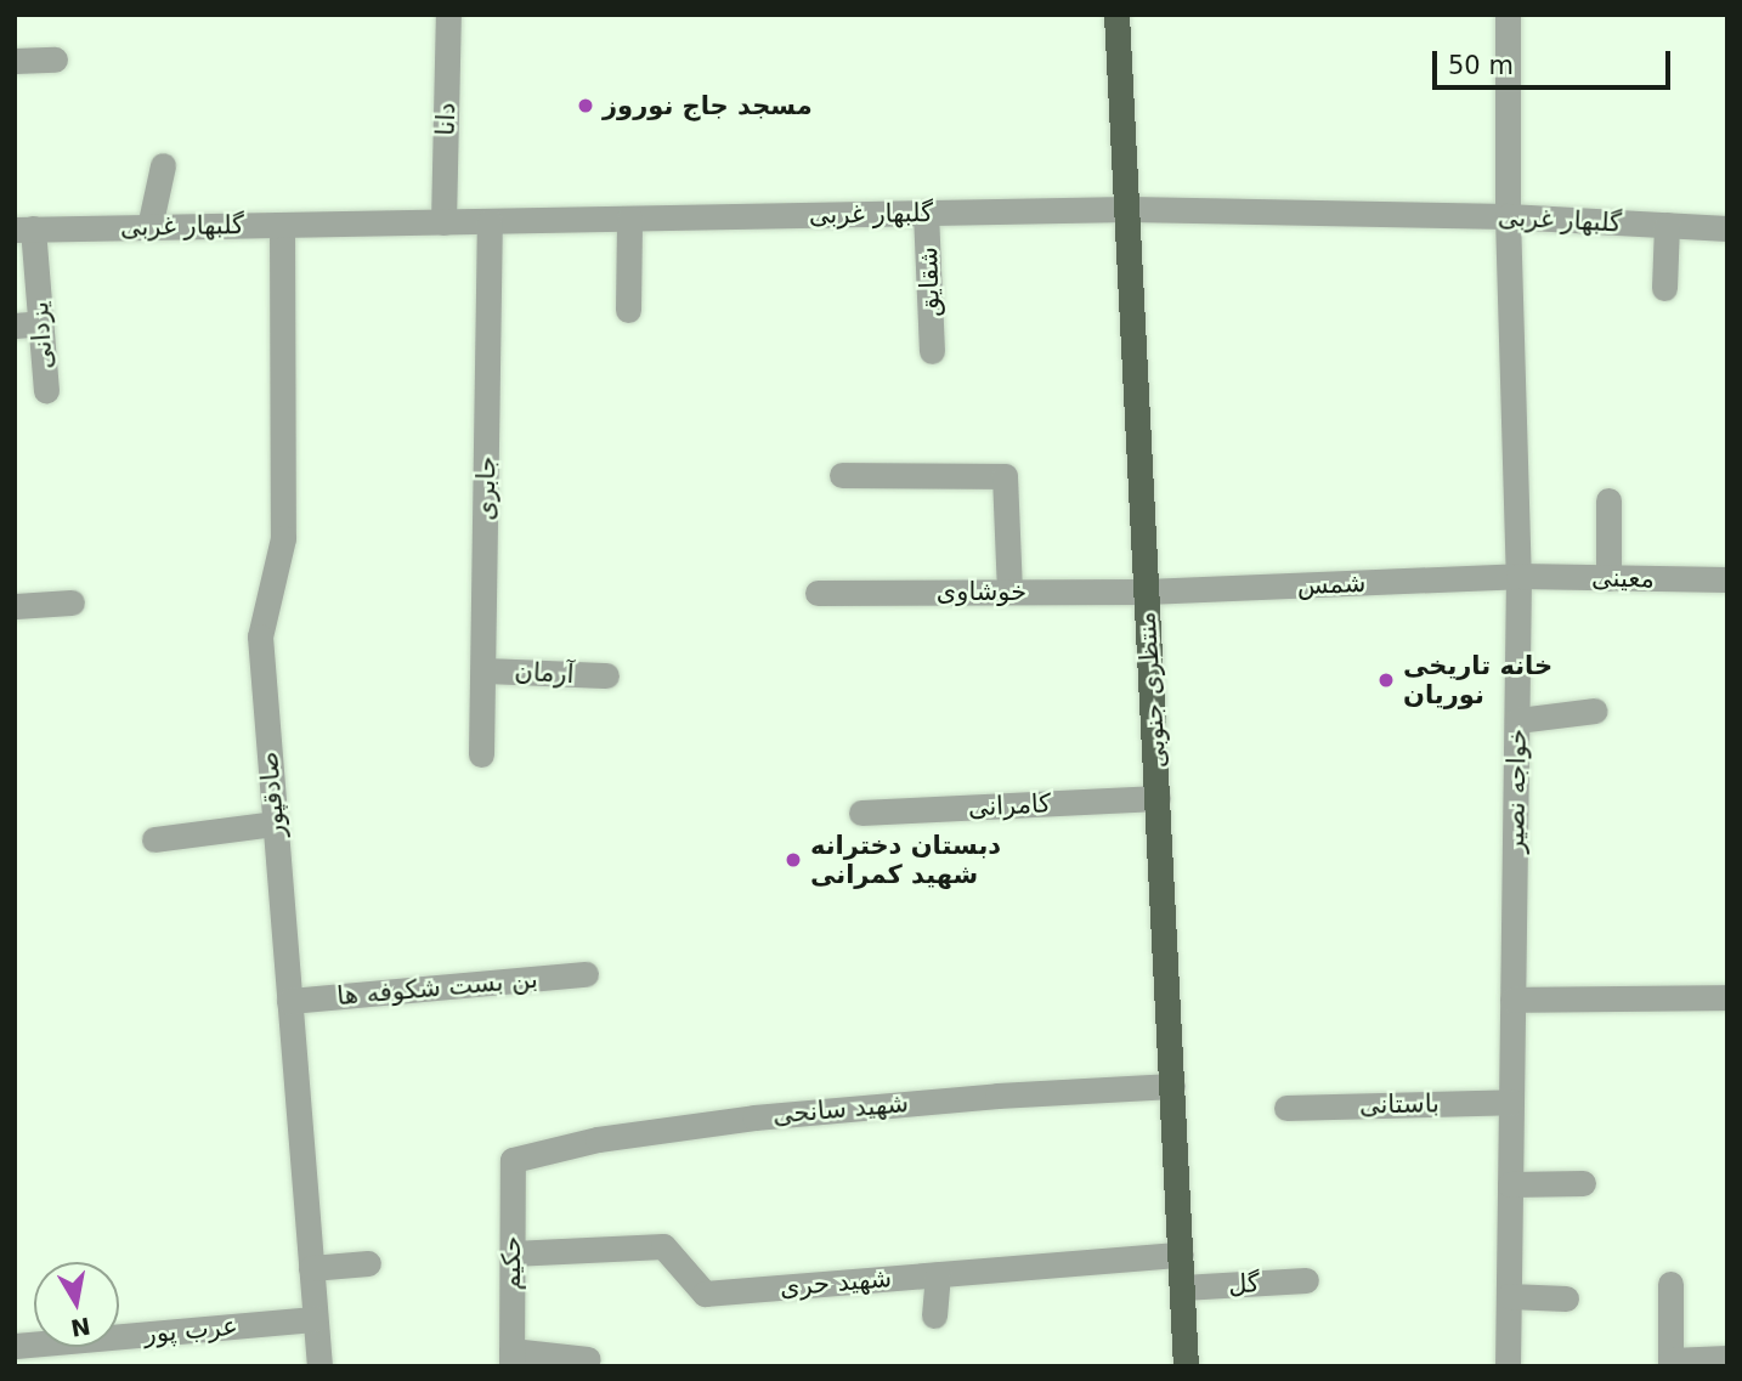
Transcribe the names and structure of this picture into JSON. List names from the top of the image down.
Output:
{
  "streets": {
    "main road": ["منتظری جنوبی"],
    "street": [
      "دانا",
      "گلبهار غربی",
      "شقایق",
      "یزدانی",
      "جابری",
      "معینی",
      "شمس",
      "خوشاوی",
      "آرمان",
      "خواجه نصیر",
      "صادقپور",
      "کامرانی",
      "بن بست شکوفه ها",
      "باستانی",
      "شهید سانحی",
      "حکیم",
      "شهید حری",
      "گل",
      "عرب پور"
    ]
  },
  "crossings": [
    ["دانا", "گلبهار غربی"],
    ["گلبهار غربی", "شقایق"],
    ["گلبهار غربی", "یزدانی"],
    ["گلبهار غربی", "جابری"],
    ["گلبهار غربی", "منتظری جنوبی"],
    ["گلبهار غربی", "خواجه نصیر"],
    ["گلبهار غربی", "صادقپور"],
    ["جابری", "آرمان"],
    ["معینی", "شمس"],
    ["معینی", "خواجه نصیر"],
    ["شمس", "خوشاوی"],
    ["شمس", "منتظری جنوبی"],
    ["شمس", "خواجه نصیر"],
    ["خوشاوی", "منتظری جنوبی"],
    ["منتظری جنوبی", "کامرانی"],
    ["منتظری جنوبی", "شهید سانحی"],
    ["منتظری جنوبی", "شهید حری"],
    ["منتظری جنوبی", "گل"],
    ["خواجه نصیر", "باستانی"],
    ["صادقپور", "بن بست شکوفه ها"],
    ["صادقپور", "عرب پور"],
    ["شهید سانحی", "حکیم"],
    ["حکیم", "شهید حری"]
  ],
  "places": ["مسجد جاج نوروز", "خانه تاریخی نوریان", "دبستان دخترانه شهید کمرانی"],
  "scale_bar": "50 m",
  "north": "bottom"
}
